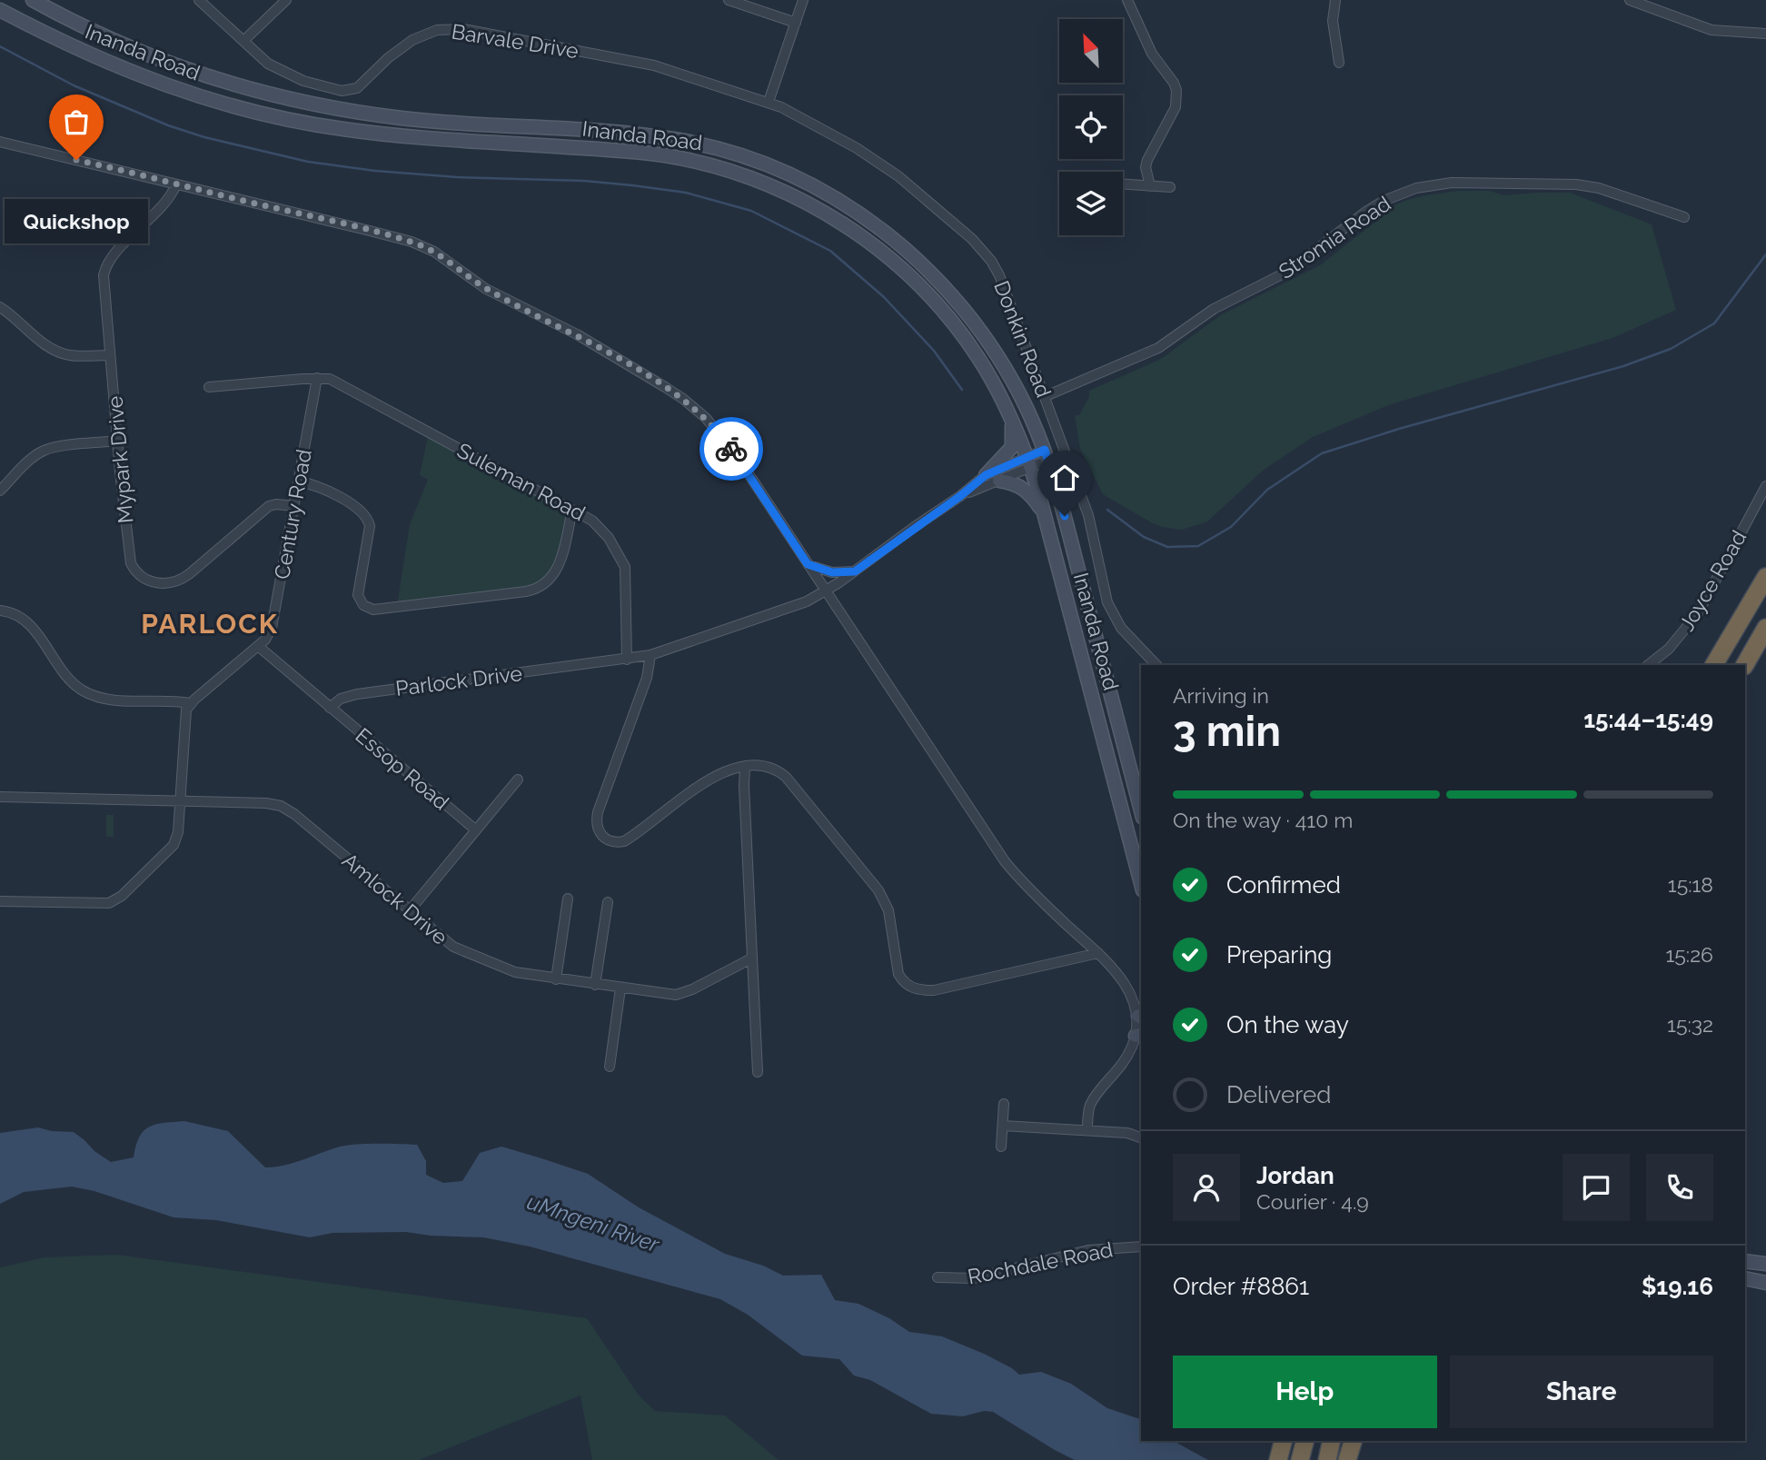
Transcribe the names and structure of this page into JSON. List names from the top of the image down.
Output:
{
  "streets": {
    "main road": ["Inanda Road"],
    "street": [
      "Barvale Drive",
      "Stromia Road",
      "Donkin Road",
      "Mypark Drive",
      "Suleman Road",
      "Century Road",
      "Joyce Road",
      "Parlock Drive",
      "Essop Road",
      "Amlock Drive",
      "Rochdale Road"
    ]
  },
  "crossings": [
    ["Barvale Drive", "Donkin Road"],
    ["Inanda Road", "Parlock Drive"],
    ["Stromia Road", "Donkin Road"],
    ["Mypark Drive", "Century Road"],
    ["Suleman Road", "Century Road"],
    ["Suleman Road", "Parlock Drive"],
    ["Parlock Drive", "Essop Road"]
  ],
  "districts": ["PARLOCK"],
  "water": ["uMngeni River"],
  "places": ["Quickshop"],
  "north": "top left",
  "page": {
    "bubble": "Quickshop",
    "heading": ["3 min", "Arriving in", "15:44–15:49"],
    "panel": [
      "Jordan",
      "Courier · 4.9",
      "Order #8861",
      "$19.16"
    ],
    "bar": "On the way · 410 m",
    "list": [
      ["Confirmed", "15:18"],
      ["Preparing", "15:26"],
      ["On the way", "15:32"],
      "Delivered"
    ],
    "buttons": ["Help", "Share"]
  }
}
